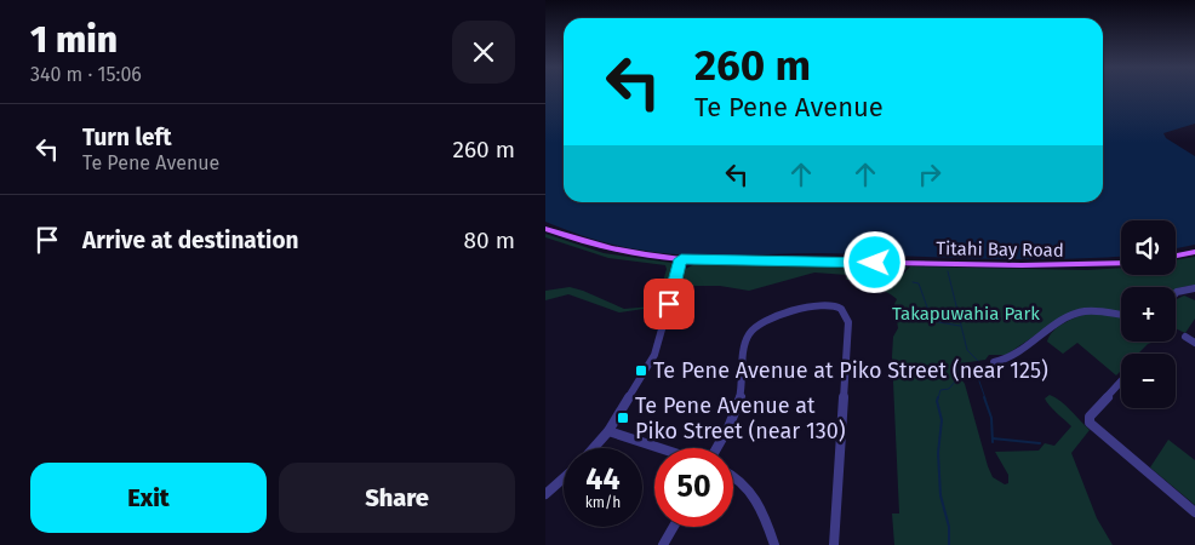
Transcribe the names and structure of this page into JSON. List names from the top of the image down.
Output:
{
  "streets": {
    "main road": ["Titahi Bay Road"]
  },
  "parks": ["Takapuwahia Park"],
  "places": {
    "transit": ["Te Pene Avenue at Piko Street (near 125)", "Te Pene Avenue at Piko Street (near 130)"]
  },
  "page": {
    "heading": ["1 min", "340 m · 15:06"],
    "turn": ["260 m", "Te Pene Avenue"],
    "list": [
      {
        "name": "Turn left",
        "note": "Te Pene Avenue",
        "value": "260 m"
      },
      {
        "name": "Arrive at destination",
        "value": "80 m"
      }
    ],
    "map_buttons": ["+", "−"],
    "speed": "44 km/h",
    "limit": "50",
    "buttons": ["Exit", "Share"]
  }
}
